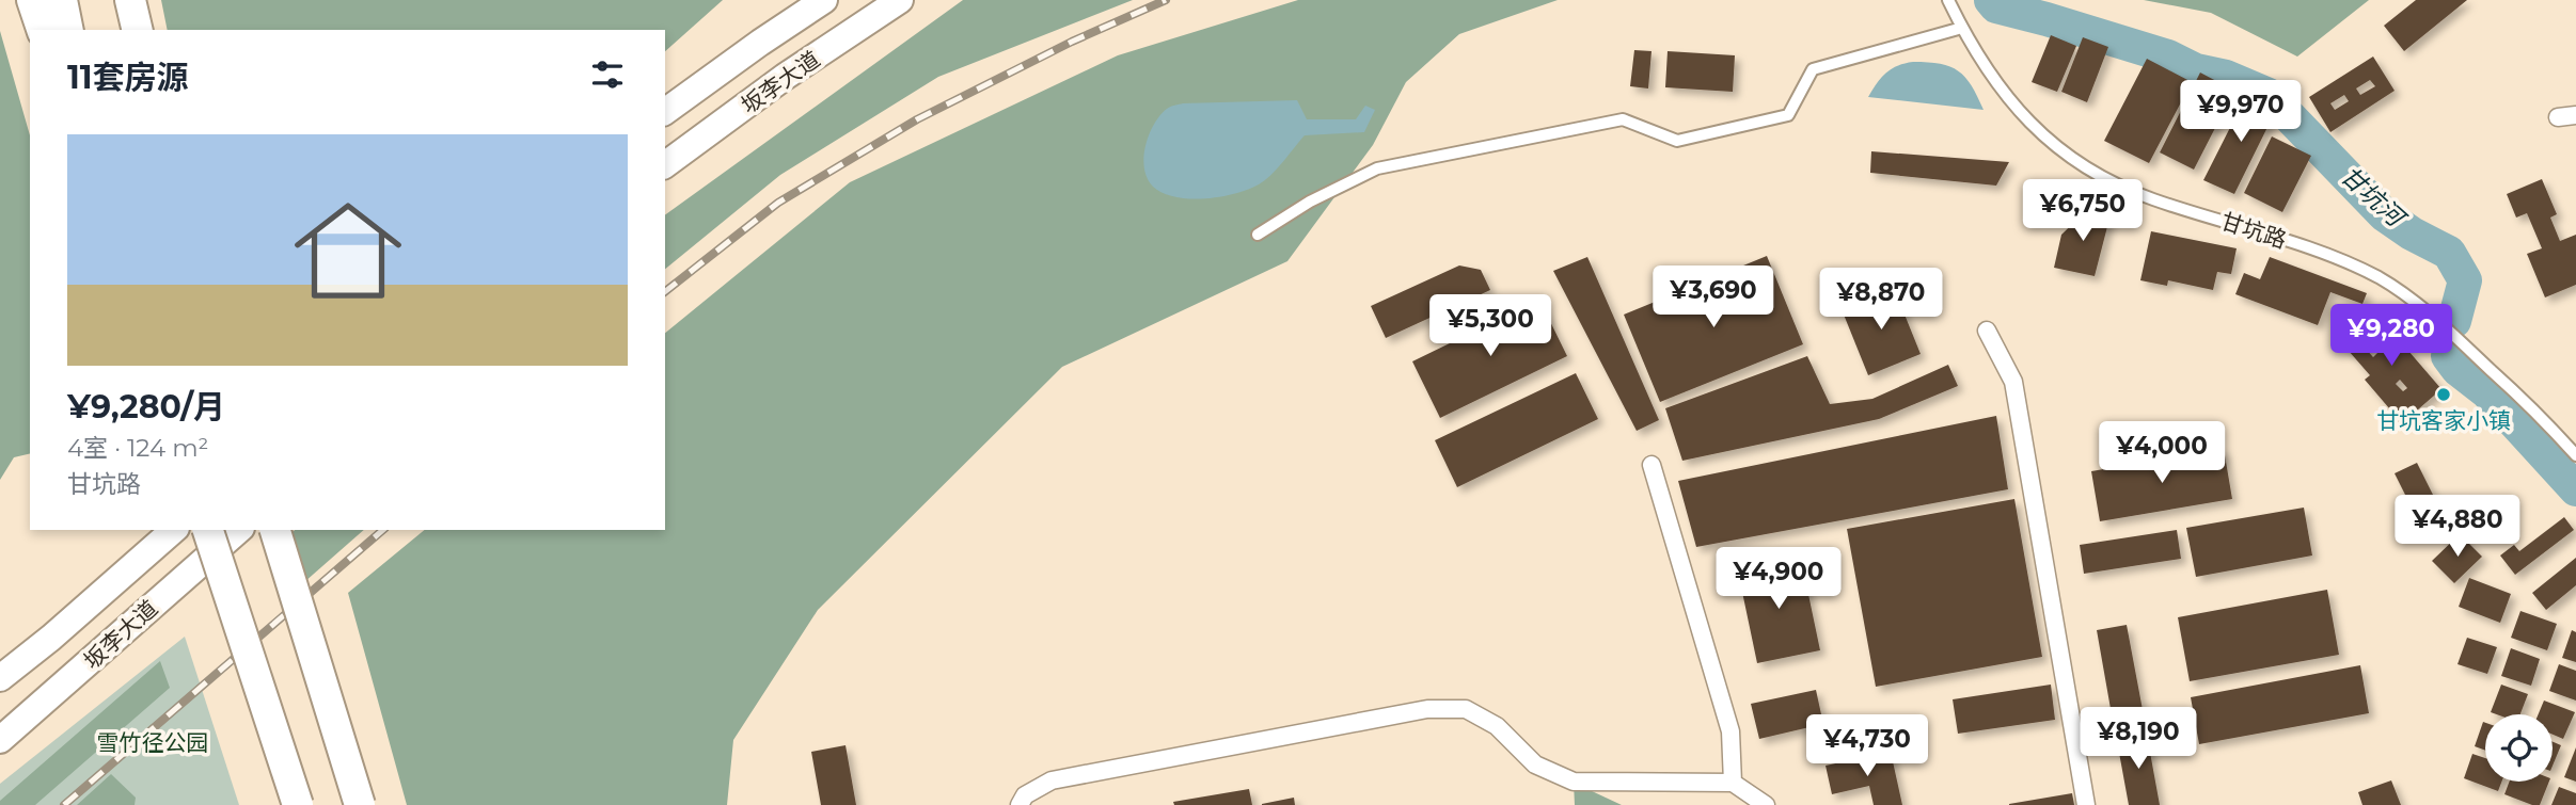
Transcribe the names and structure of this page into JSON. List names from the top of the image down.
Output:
{
  "streets": {
    "main road": ["坂李大道"],
    "street": ["甘坑路"]
  },
  "water": ["甘坑河"],
  "parks": ["雪竹径公园"],
  "places": ["甘坑客家小镇"],
  "page": {
    "heading": "11套房源",
    "price": [
      "¥9,970",
      "¥6,750",
      "¥3,690",
      "¥8,870",
      "¥5,300",
      "¥9,280",
      "¥4,000",
      "¥4,880",
      "¥4,900",
      "¥8,190",
      "¥4,730"
    ],
    "list": [
      {
        "name": "¥9,280/月",
        "note": "4室 · 124 m² · 甘坑路"
      }
    ]
  }
}
